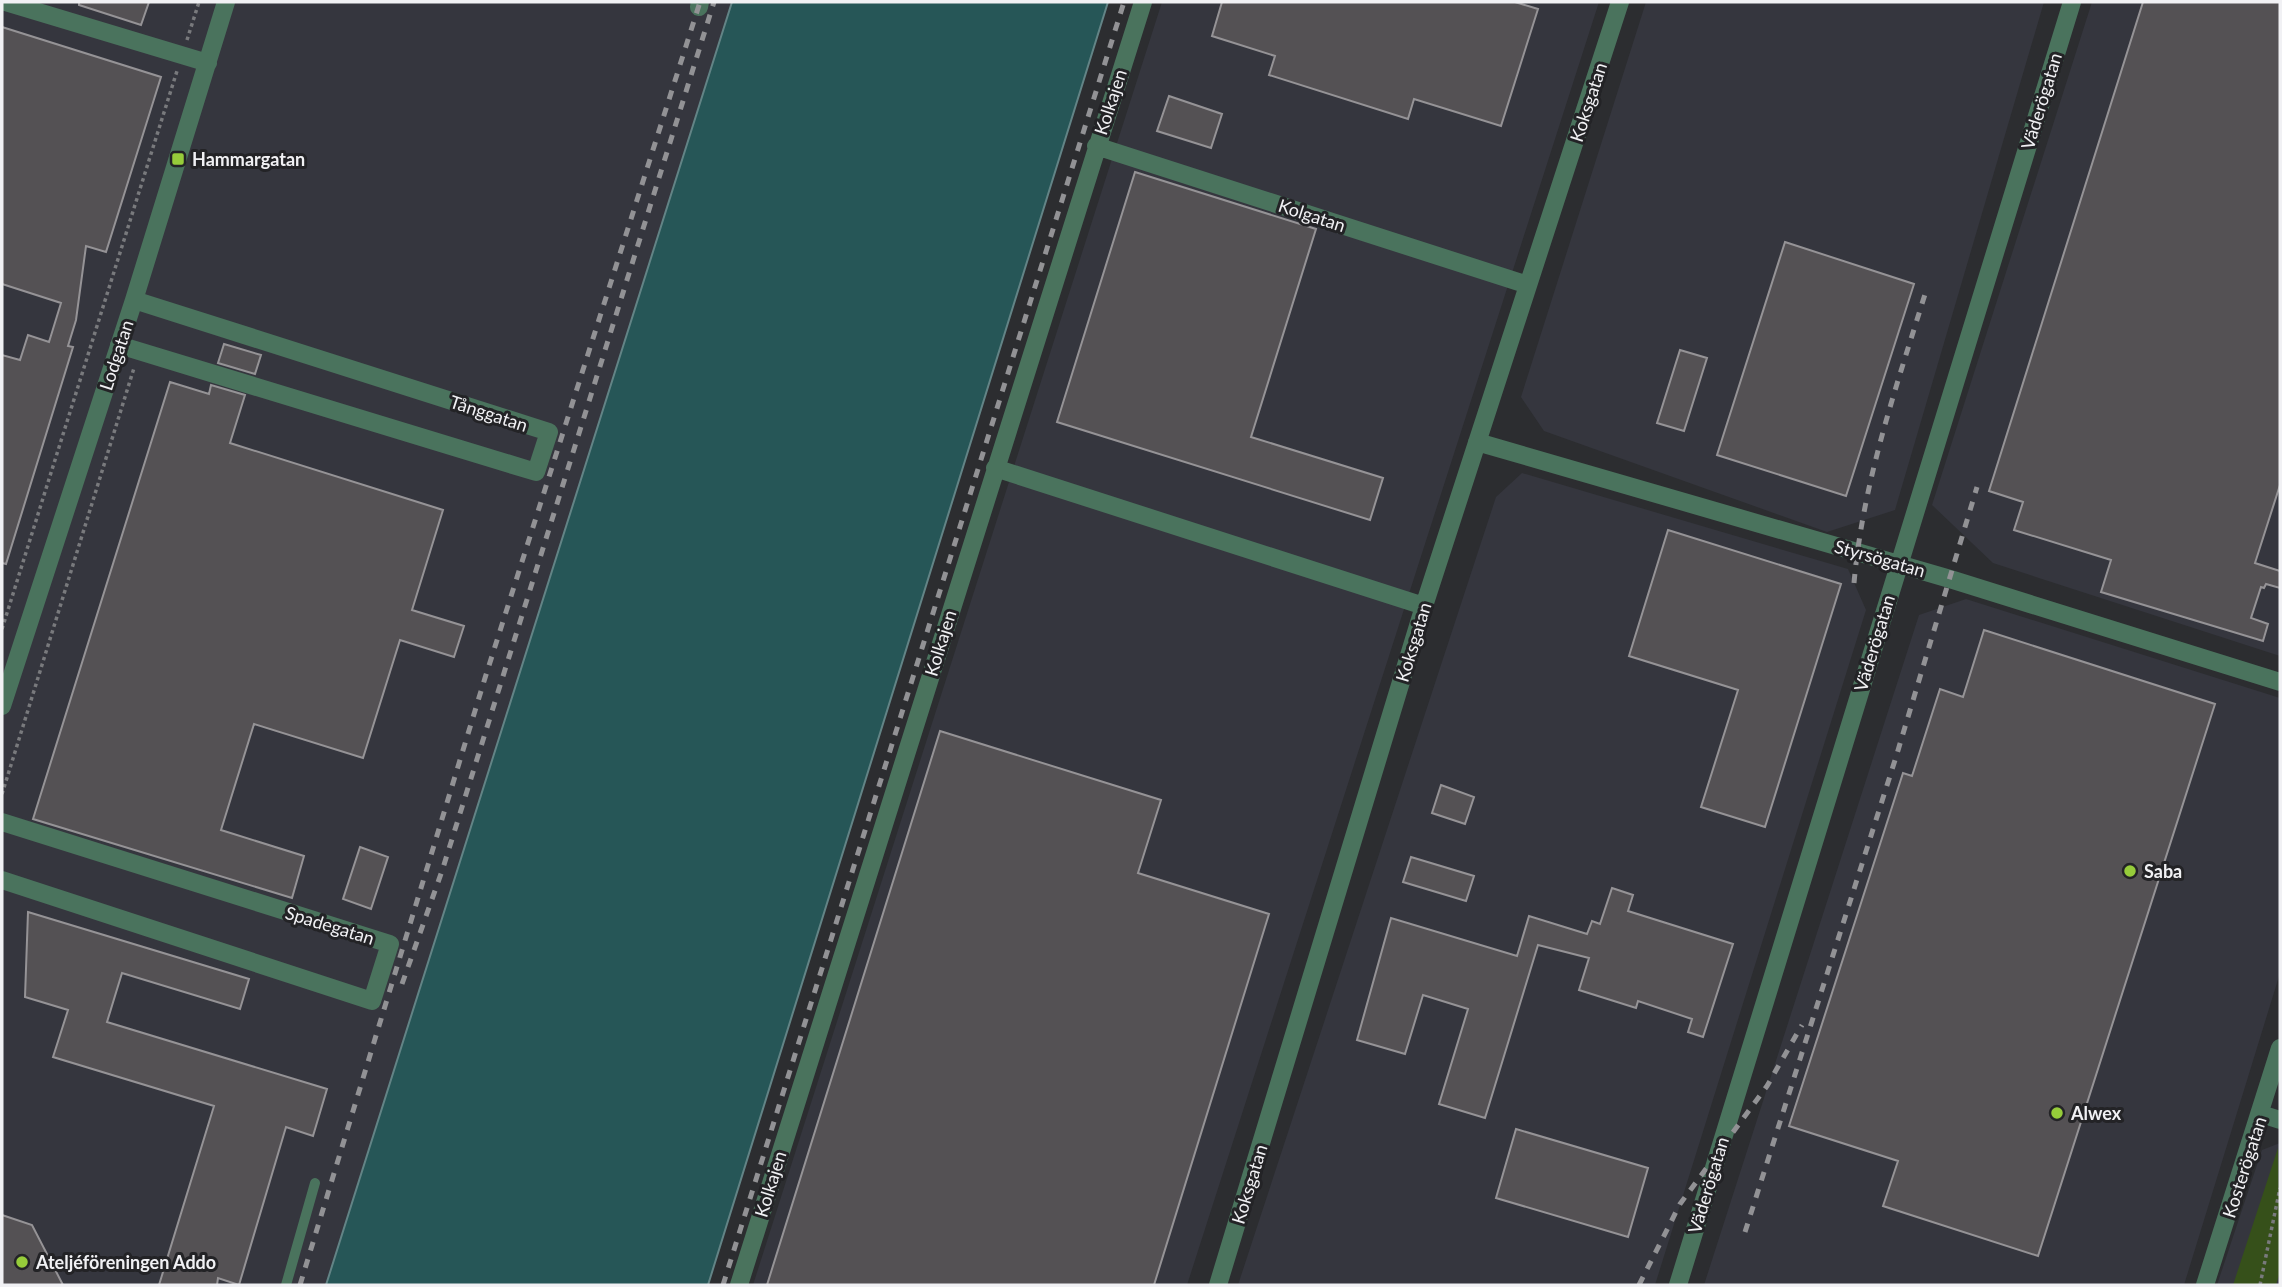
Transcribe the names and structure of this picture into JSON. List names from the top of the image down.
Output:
{
  "streets": {
    "street": [
      "Väderögatan",
      "Kolkajen",
      "Koksgatan",
      "Kolgatan",
      "Lodgatan",
      "Tånggatan",
      "Styrsögatan",
      "Spadegatan",
      "Kosterögatan"
    ]
  },
  "crossings": [
    ["Väderögatan", "Styrsögatan"],
    ["Kolkajen", "Kolgatan"],
    ["Koksgatan", "Kolgatan"],
    ["Koksgatan", "Styrsögatan"],
    ["Lodgatan", "Tånggatan"]
  ],
  "places": {
    "transit": ["Hammargatan"],
    "other": ["Saba", "Alwex", "Ateljéföreningen Addo"]
  }
}
